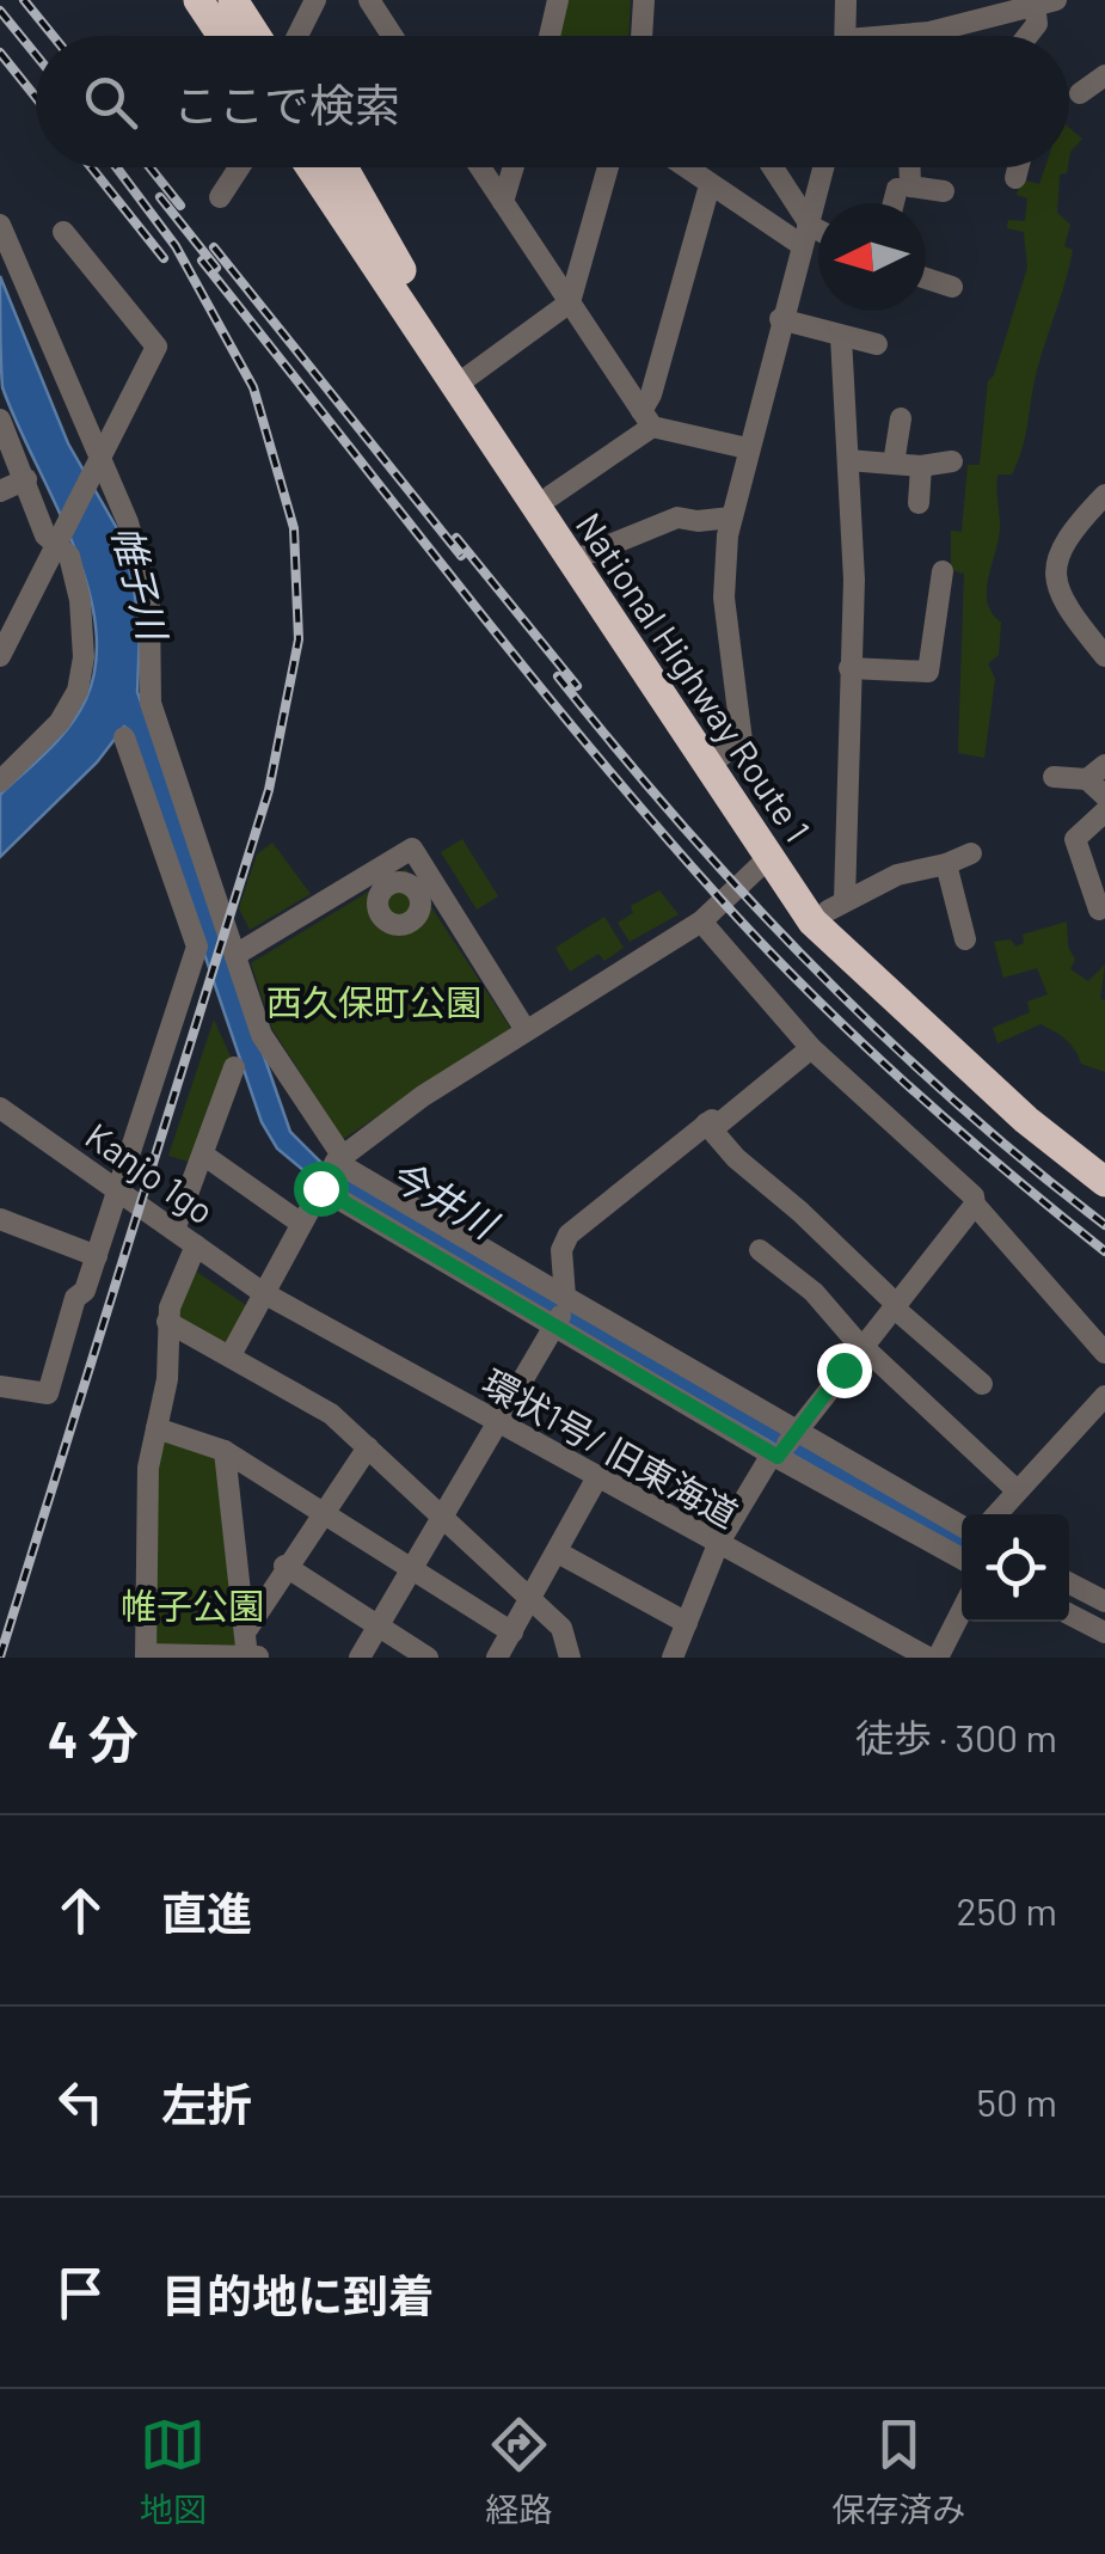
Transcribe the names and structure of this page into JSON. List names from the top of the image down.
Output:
{
  "streets": {
    "highway": ["National Highway Route 1"],
    "street": ["Kanjo 1go", "環状1号/ 旧東海道"]
  },
  "crossings": [
    ["Kanjo 1go", "環状1号/ 旧東海道"]
  ],
  "water": ["帷子川", "今井川"],
  "parks": ["西久保町公園", "帷子公園"],
  "north": "left",
  "page": {
    "search": "ここで検索",
    "heading": ["4 分", "徒歩 · 300 m"],
    "list": [
      ["直進", "250 m"],
      ["左折", "50 m"],
      "目的地に到着"
    ],
    "nav": ["地図", "経路", "保存済み"]
  }
}
